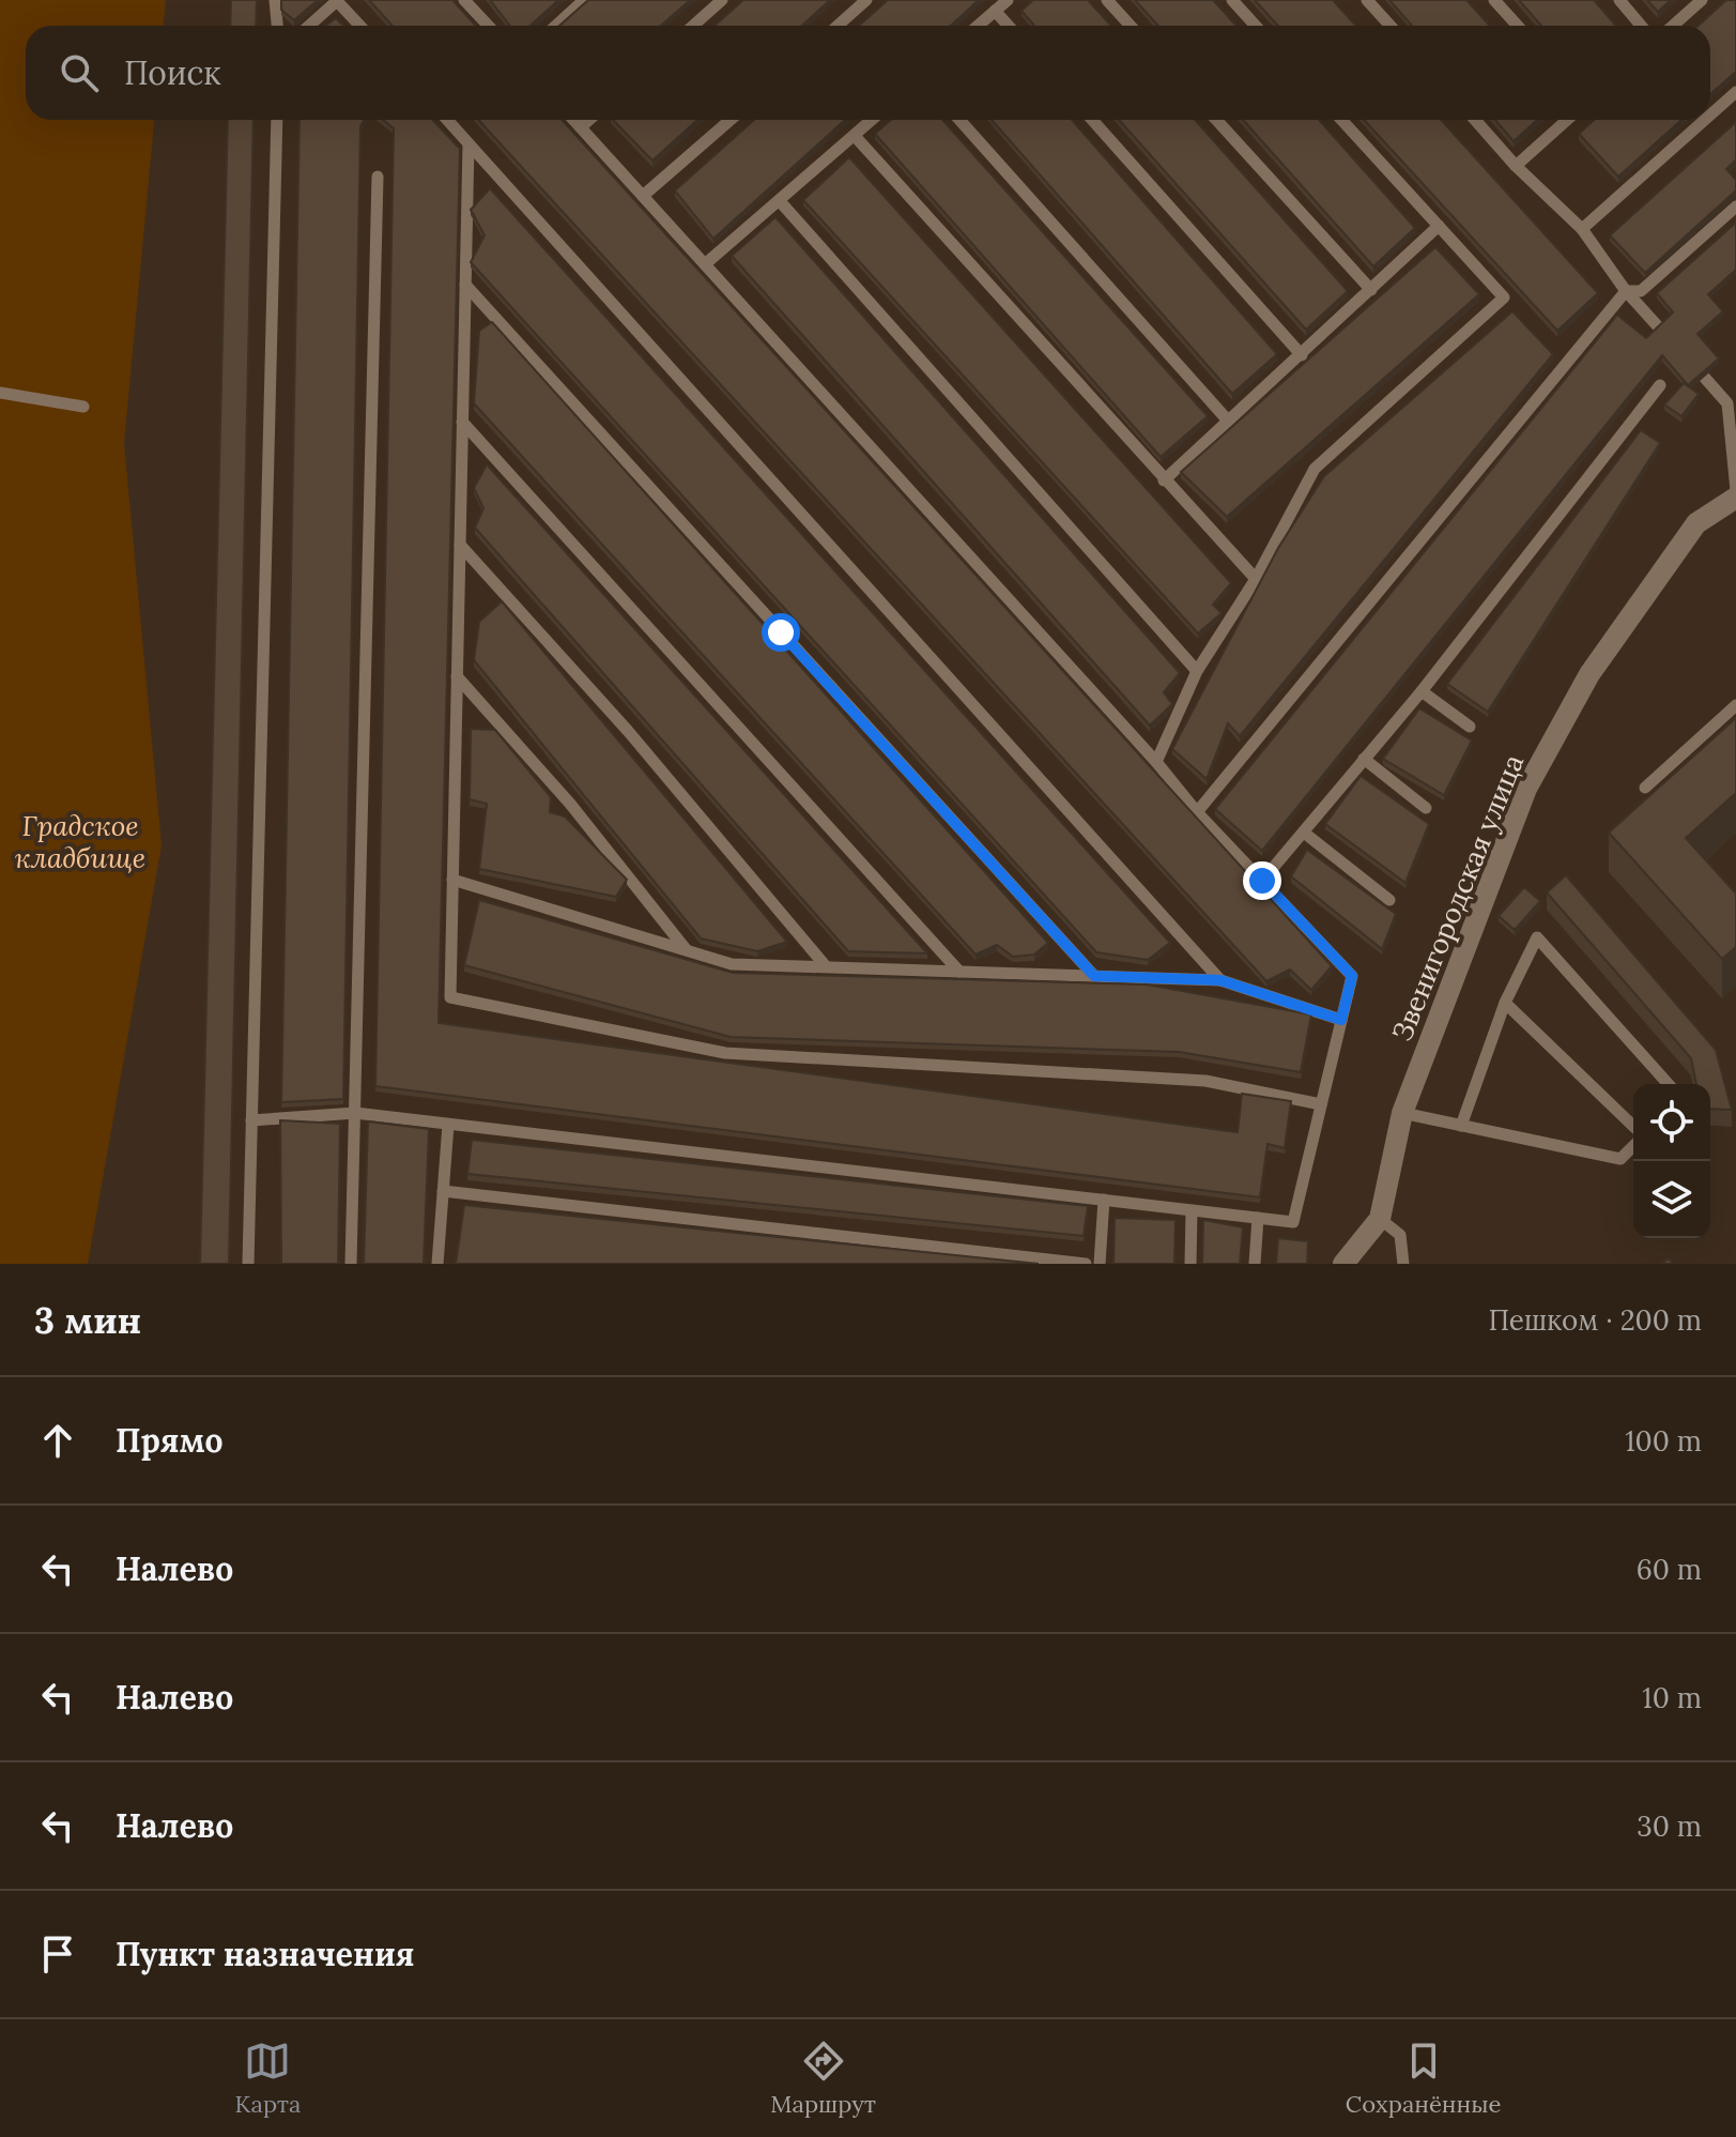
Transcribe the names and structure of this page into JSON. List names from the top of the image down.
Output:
{
  "streets": {
    "street": ["Звенигородская улица"]
  },
  "parks": ["Градское кладбище"],
  "page": {
    "search": "Поиск",
    "heading": ["3 мин", "Пешком · 200 m"],
    "list": [
      ["Прямо", "100 m"],
      ["Налево", "60 m"],
      ["Налево", "10 m"],
      ["Налево", "30 m"],
      "Пункт назначения"
    ],
    "nav": ["Карта", "Маршрут", "Сохранённые"]
  }
}
